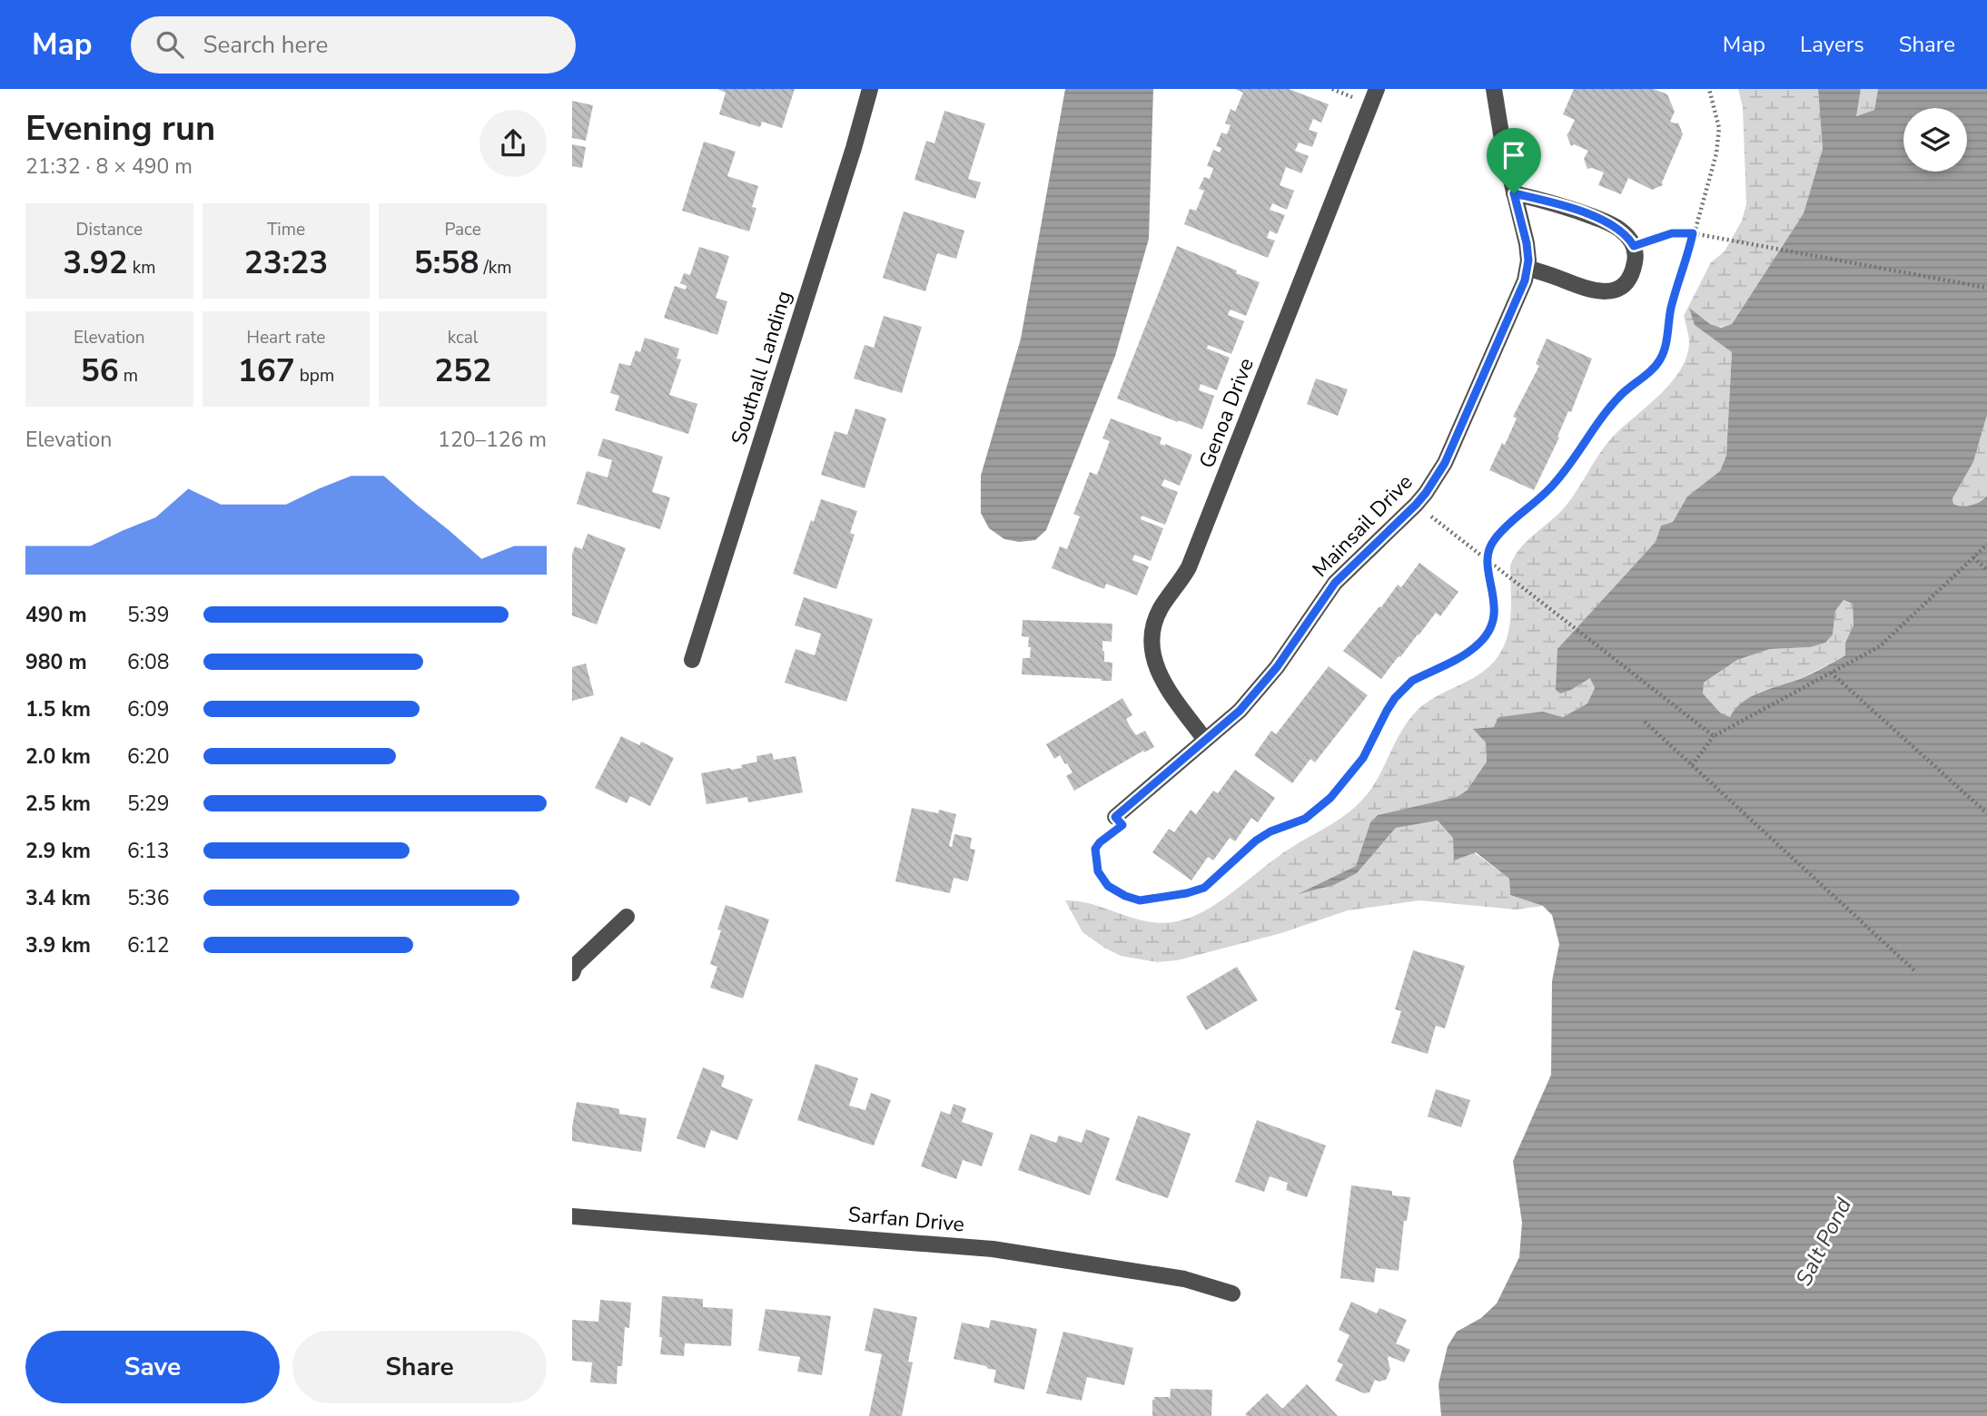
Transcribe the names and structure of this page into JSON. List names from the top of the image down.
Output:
{
  "streets": {
    "street": [
      "Southall Landing",
      "Genoa Drive",
      "Mainsail Drive",
      "Sarfan Drive"
    ]
  },
  "crossings": [
    ["Genoa Drive", "Mainsail Drive"]
  ],
  "water": ["Salt Pond"],
  "page": {
    "header": "Map",
    "search": "Search here",
    "nav": ["Map", "Layers", "Share"],
    "heading": ["Evening run", "21:32 · 8 × 490 m"],
    "stats": [
      ["Distance", "3.92 km"],
      ["Time", "23:23"],
      ["Pace", "5:58 /km"],
      ["Elevation", "56 m"],
      ["Heart rate", "167 bpm"],
      ["kcal", "252"]
    ],
    "chart": ["Elevation", "120–126 m"],
    "list": [
      {
        "name": "490 m",
        "note": "5:39"
      },
      {
        "name": "980 m",
        "note": "6:08"
      },
      {
        "name": "1.5 km",
        "note": "6:09"
      },
      {
        "name": "2.0 km",
        "note": "6:20"
      },
      {
        "name": "2.5 km",
        "note": "5:29"
      },
      {
        "name": "2.9 km",
        "note": "6:13"
      },
      {
        "name": "3.4 km",
        "note": "5:36"
      },
      {
        "name": "3.9 km",
        "note": "6:12"
      }
    ],
    "buttons": ["Save", "Share"]
  }
}
